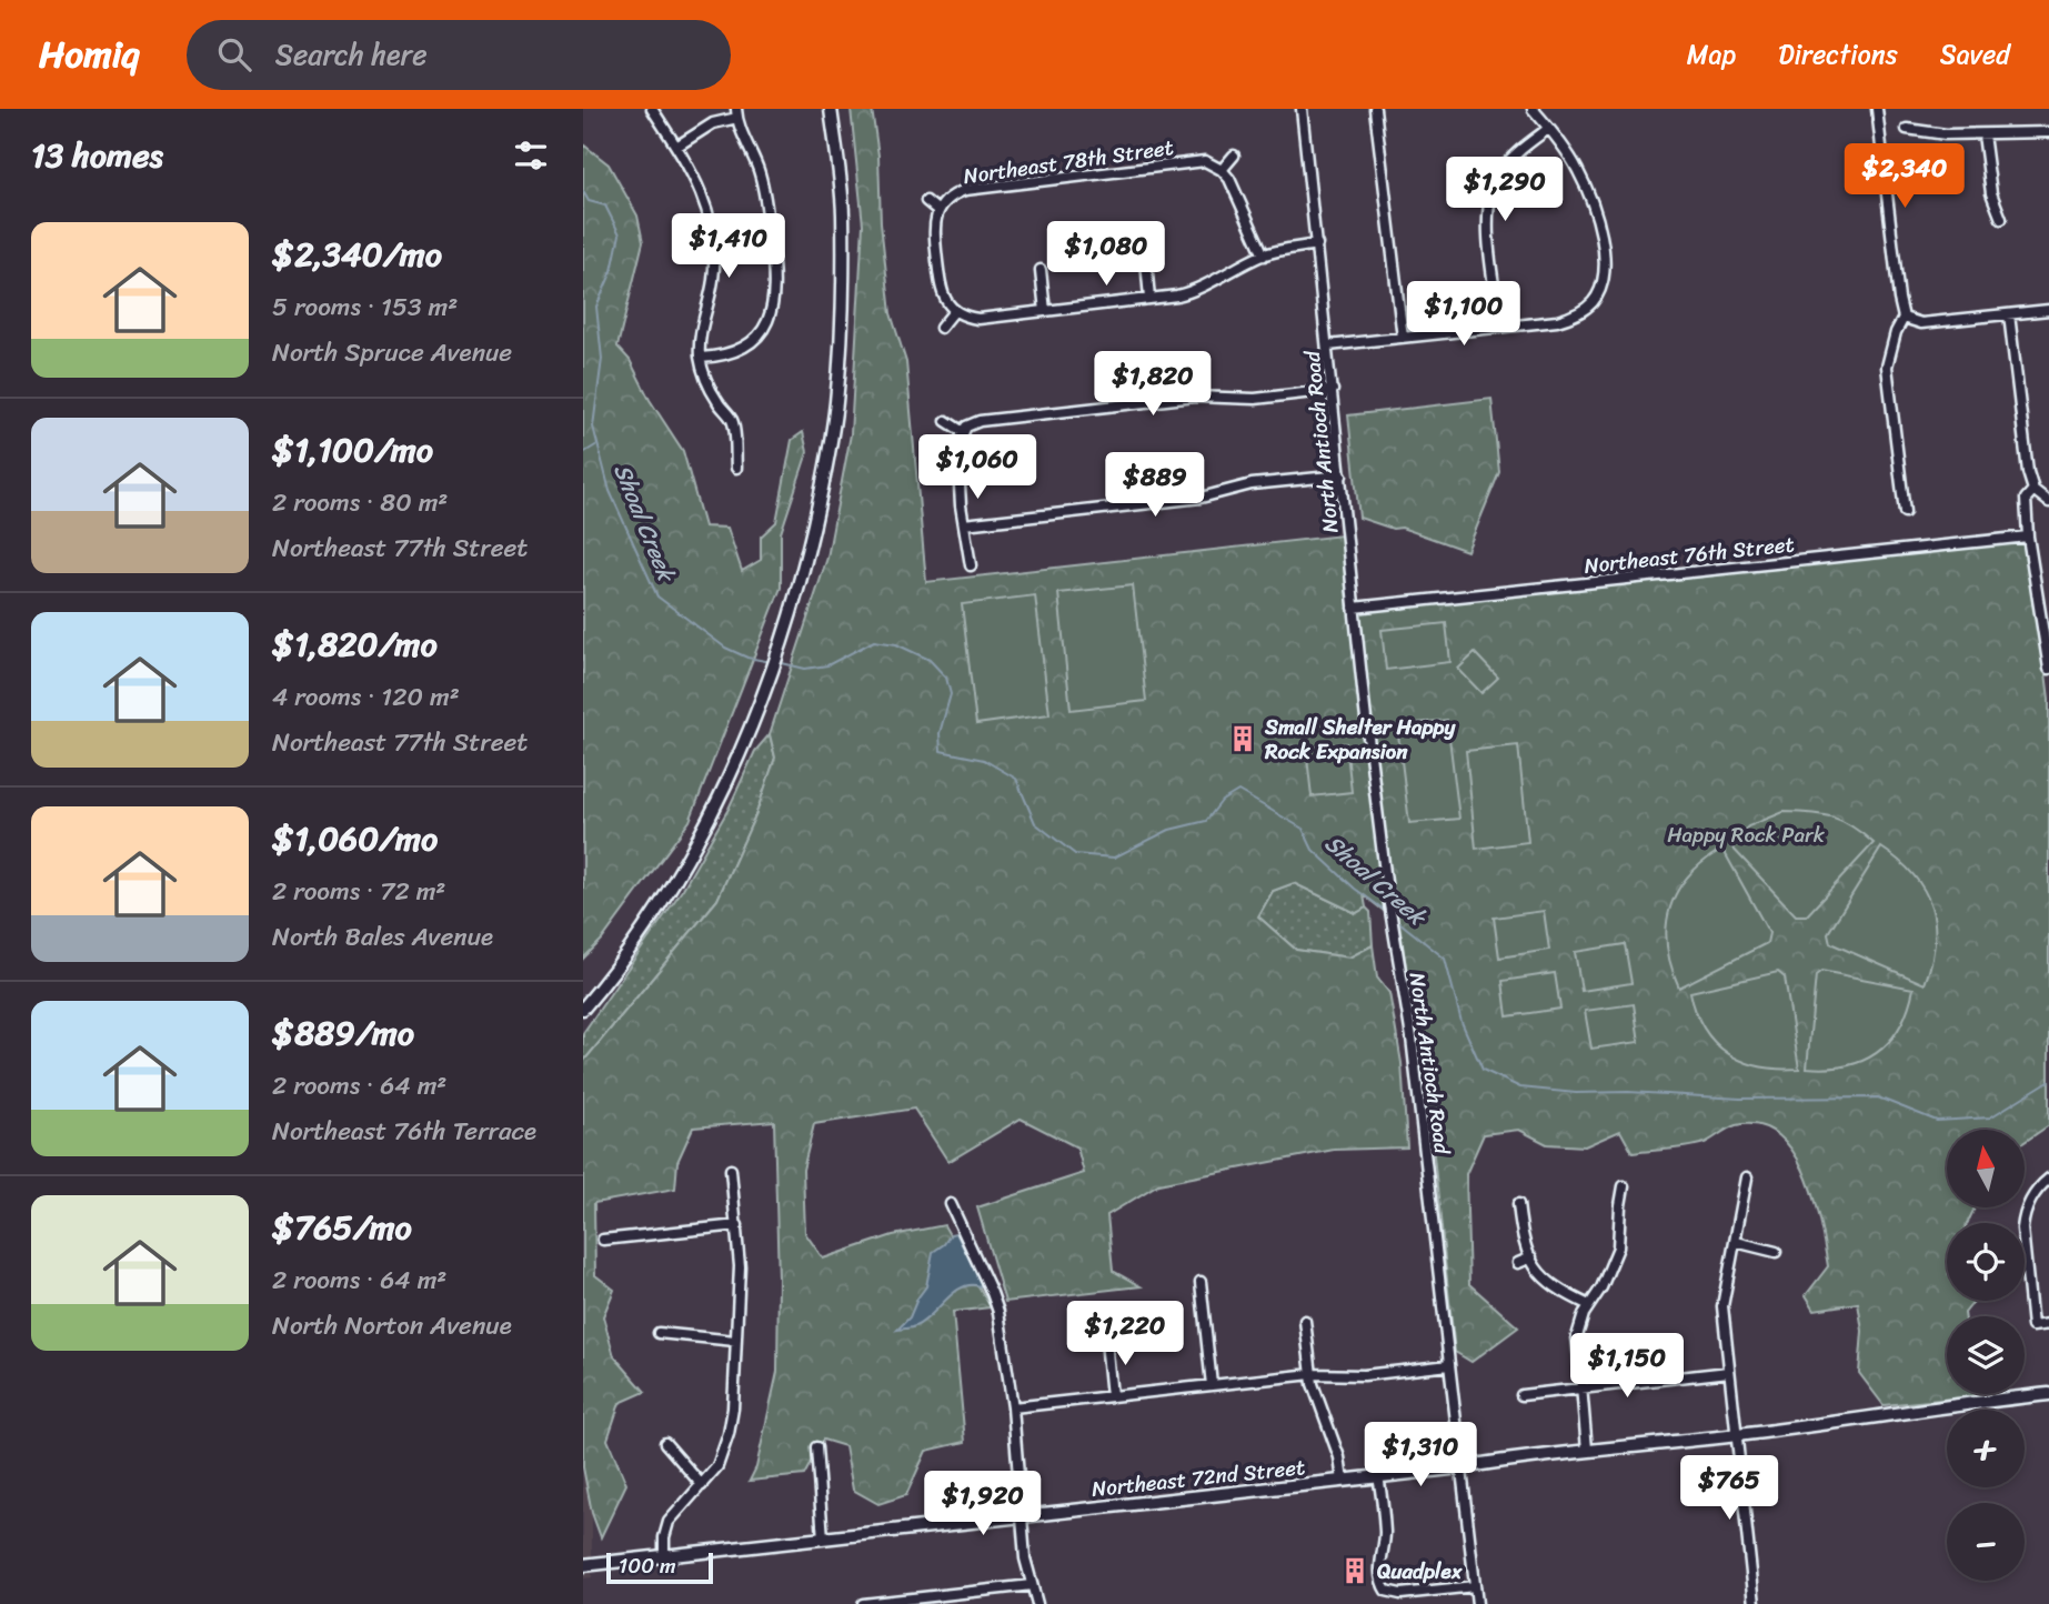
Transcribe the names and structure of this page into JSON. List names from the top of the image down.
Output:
{
  "streets": {
    "main road": ["Northeast 72nd Street"],
    "street": ["Northeast 78th Street", "North Antioch Road", "Northeast 76th Street"]
  },
  "crossings": [
    ["North Antioch Road", "Northeast 76th Street"],
    ["North Antioch Road", "Northeast 72nd Street"]
  ],
  "water": ["Shoal Creek"],
  "parks": ["Happy Rock Park"],
  "places": {
    "building": ["Small Shelter Happy Rock Expansion", "Quadplex"]
  },
  "scale_bar": "100 m",
  "north": "top",
  "page": {
    "header": "Homiq",
    "search": "Search here",
    "nav": ["Map", "Directions", "Saved"],
    "heading": "13 homes",
    "price": [
      "$2,340",
      "$1,290",
      "$1,410",
      "$1,080",
      "$1,100",
      "$1,820",
      "$1,060",
      "$889",
      "$1,220",
      "$1,150",
      "$1,310",
      "$765",
      "$1,920"
    ],
    "list": [
      {
        "name": "$2,340/mo",
        "note": "5 rooms · 153 m² · North Spruce Avenue"
      },
      {
        "name": "$1,100/mo",
        "note": "2 rooms · 80 m² · Northeast 77th Street"
      },
      {
        "name": "$1,820/mo",
        "note": "4 rooms · 120 m² · Northeast 77th Street"
      },
      {
        "name": "$1,060/mo",
        "note": "2 rooms · 72 m² · North Bales Avenue"
      },
      {
        "name": "$889/mo",
        "note": "2 rooms · 64 m² · Northeast 76th Terrace"
      },
      {
        "name": "$765/mo",
        "note": "2 rooms · 64 m² · North Norton Avenue"
      }
    ],
    "map_buttons": ["+", "−"],
    "scale": "100 m"
  }
}
